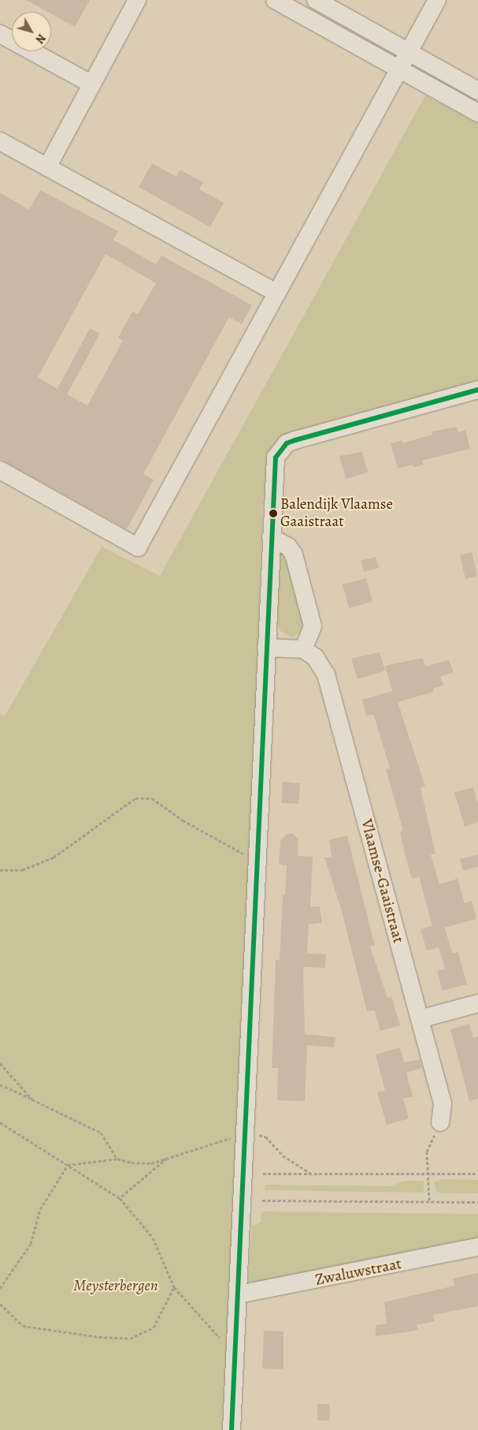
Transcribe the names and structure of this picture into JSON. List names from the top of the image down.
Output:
{
  "streets": {
    "street": ["Vlaamse-Gaaistraat", "Zwaluwstraat"]
  },
  "parks": ["Meysterbergen"],
  "places": ["Balendijk Vlaamse Gaaistraat"],
  "north": "bottom right"
}
